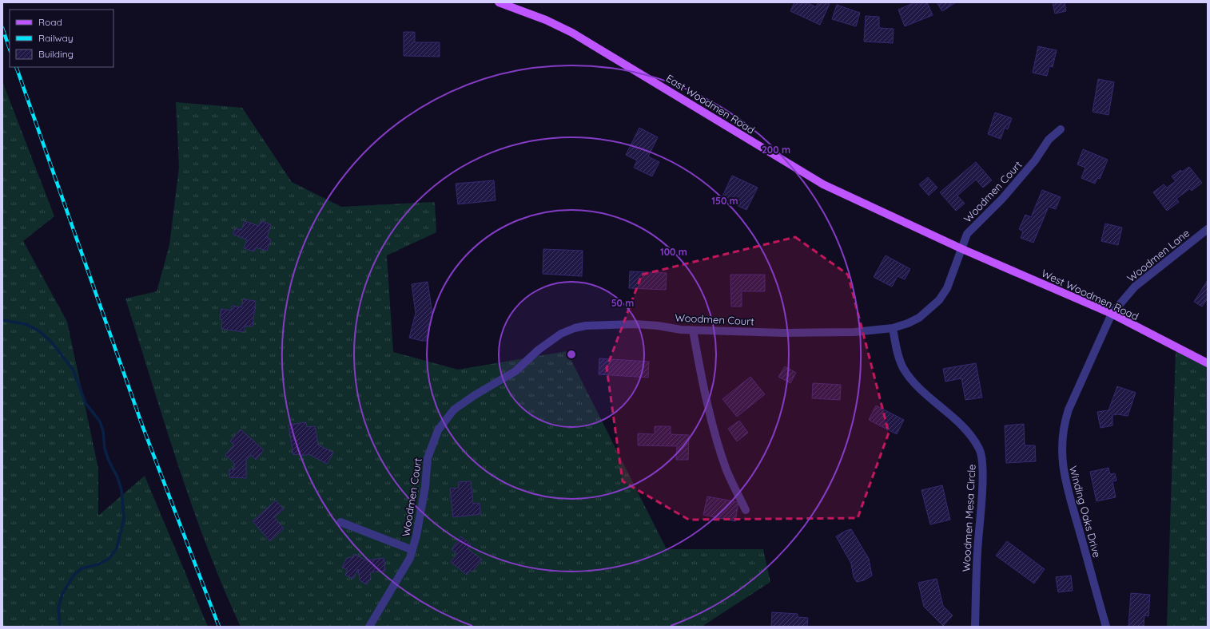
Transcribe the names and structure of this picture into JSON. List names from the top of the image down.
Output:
{
  "streets": {
    "main road": ["East Woodmen Road", "West Woodmen Road"],
    "street": [
      "Woodmen Court",
      "Woodmen Lane",
      "Winding Oaks Drive",
      "Woodmen Mesa Circle"
    ]
  },
  "crossings": [
    ["East Woodmen Road", "Woodmen Court"],
    ["East Woodmen Road", "West Woodmen Road"],
    ["Woodmen Court", "West Woodmen Road"],
    ["Woodmen Court", "Woodmen Mesa Circle"],
    ["Woodmen Lane", "West Woodmen Road"],
    ["Woodmen Lane", "Winding Oaks Drive"],
    ["West Woodmen Road", "Winding Oaks Drive"]
  ],
  "legend": ["Road", "Railway", "Building"],
  "rings": [
    "200 m",
    "150 m",
    "100 m",
    "50 m"
  ]
}
